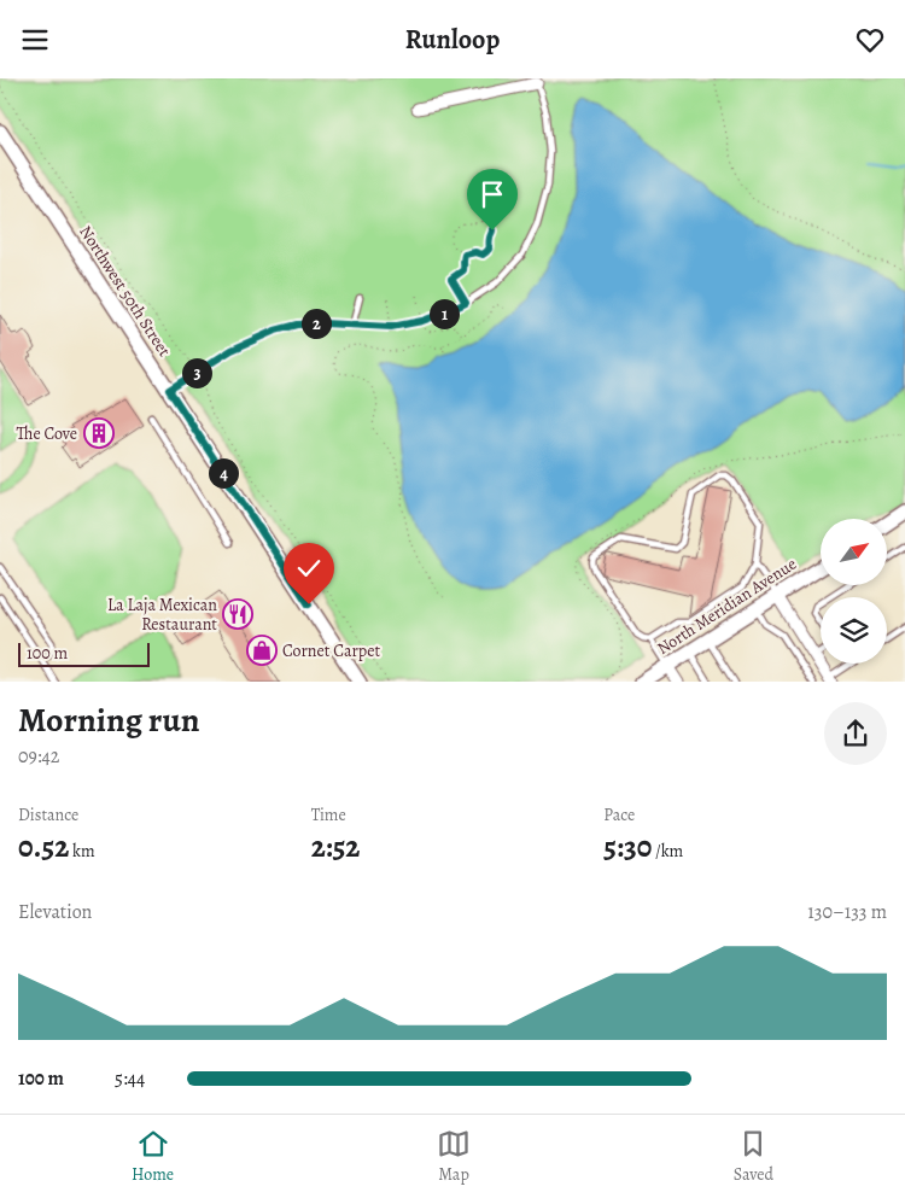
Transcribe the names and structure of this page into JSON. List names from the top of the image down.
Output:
{
  "streets": {
    "main road": ["Northwest 50th Street", "North Meridian Avenue"]
  },
  "places": {
    "building": ["The Cove"],
    "restaurant": ["La Laja Mexican Restaurant"],
    "shop": ["Cornet Carpet"]
  },
  "scale_bar": "100 m",
  "north": "top right",
  "page": {
    "header": "Runloop",
    "pins": [
      "1",
      "2",
      "3",
      "4"
    ],
    "scale": "100 m",
    "heading": ["Morning run", "09:42"],
    "stats": [
      ["Distance", "0.52 km"],
      ["Time", "2:52"],
      ["Pace", "5:30 /km"]
    ],
    "chart": ["Elevation", "130–133 m"],
    "list": [
      {
        "name": "100 m",
        "note": "5:44"
      }
    ],
    "tabs": ["Home", "Map", "Saved"]
  }
}
